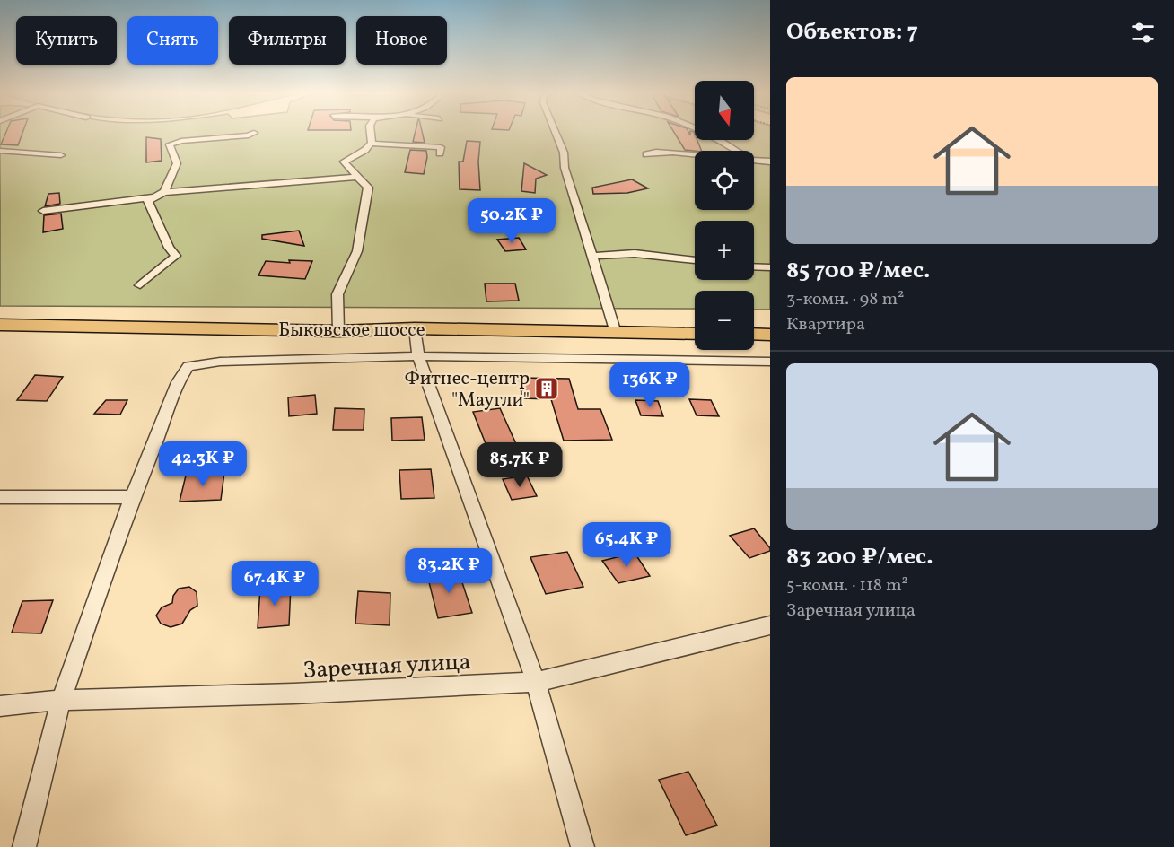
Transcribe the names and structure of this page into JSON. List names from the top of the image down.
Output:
{
  "streets": {
    "main road": ["Быковское шоссе"],
    "street": ["Заречная улица"]
  },
  "places": {
    "building": ["Фитнес-центр \"Маугли\""]
  },
  "north": "bottom",
  "page": {
    "heading": "Объектов: 7",
    "chip": [
      "Купить",
      "Снять",
      "Фильтры",
      "Новое"
    ],
    "list": [
      {
        "name": "85 700 ₽/мес.",
        "note": "3-комн. · 98 m² · Квартира"
      },
      {
        "name": "83 200 ₽/мес.",
        "note": "5-комн. · 118 m² · Заречная улица"
      }
    ],
    "map_buttons": ["+", "−"],
    "price": [
      "50.2K ₽",
      "136K ₽",
      "42.3K ₽",
      "85.7K ₽",
      "65.4K ₽",
      "83.2K ₽",
      "67.4K ₽"
    ]
  }
}
